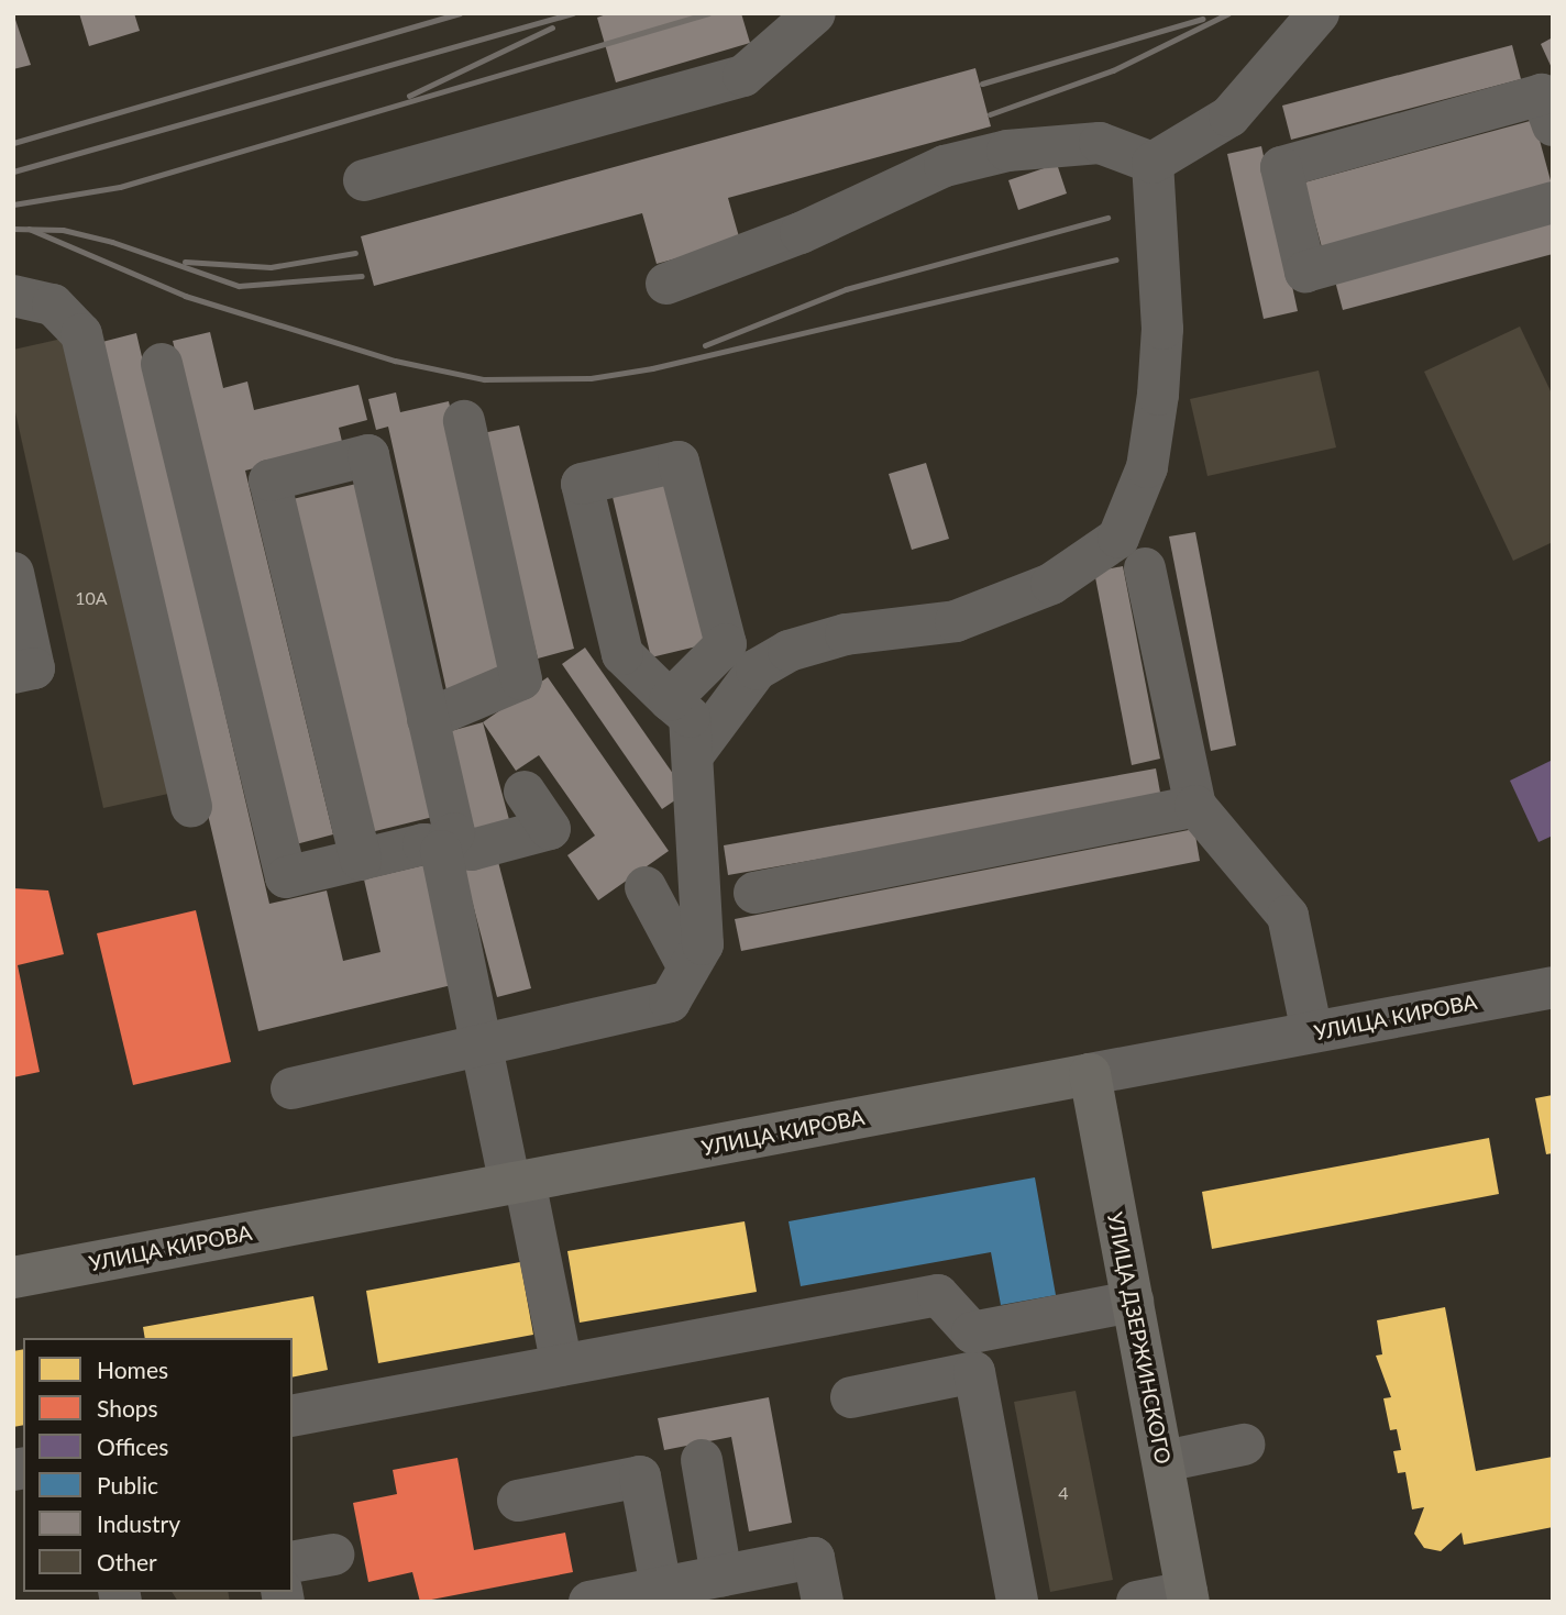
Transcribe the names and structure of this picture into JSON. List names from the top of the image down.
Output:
{
  "streets": {
    "main road": ["УЛИЦА КИРОВА", "УЛИЦА ДЗЕРЖИНСКОГО"]
  },
  "crossings": [
    ["УЛИЦА КИРОВА", "УЛИЦА ДЗЕРЖИНСКОГО"]
  ],
  "house_numbers": ["10А", "4"],
  "legend": [
    "Homes",
    "Shops",
    "Offices",
    "Public",
    "Industry",
    "Other"
  ]
}
